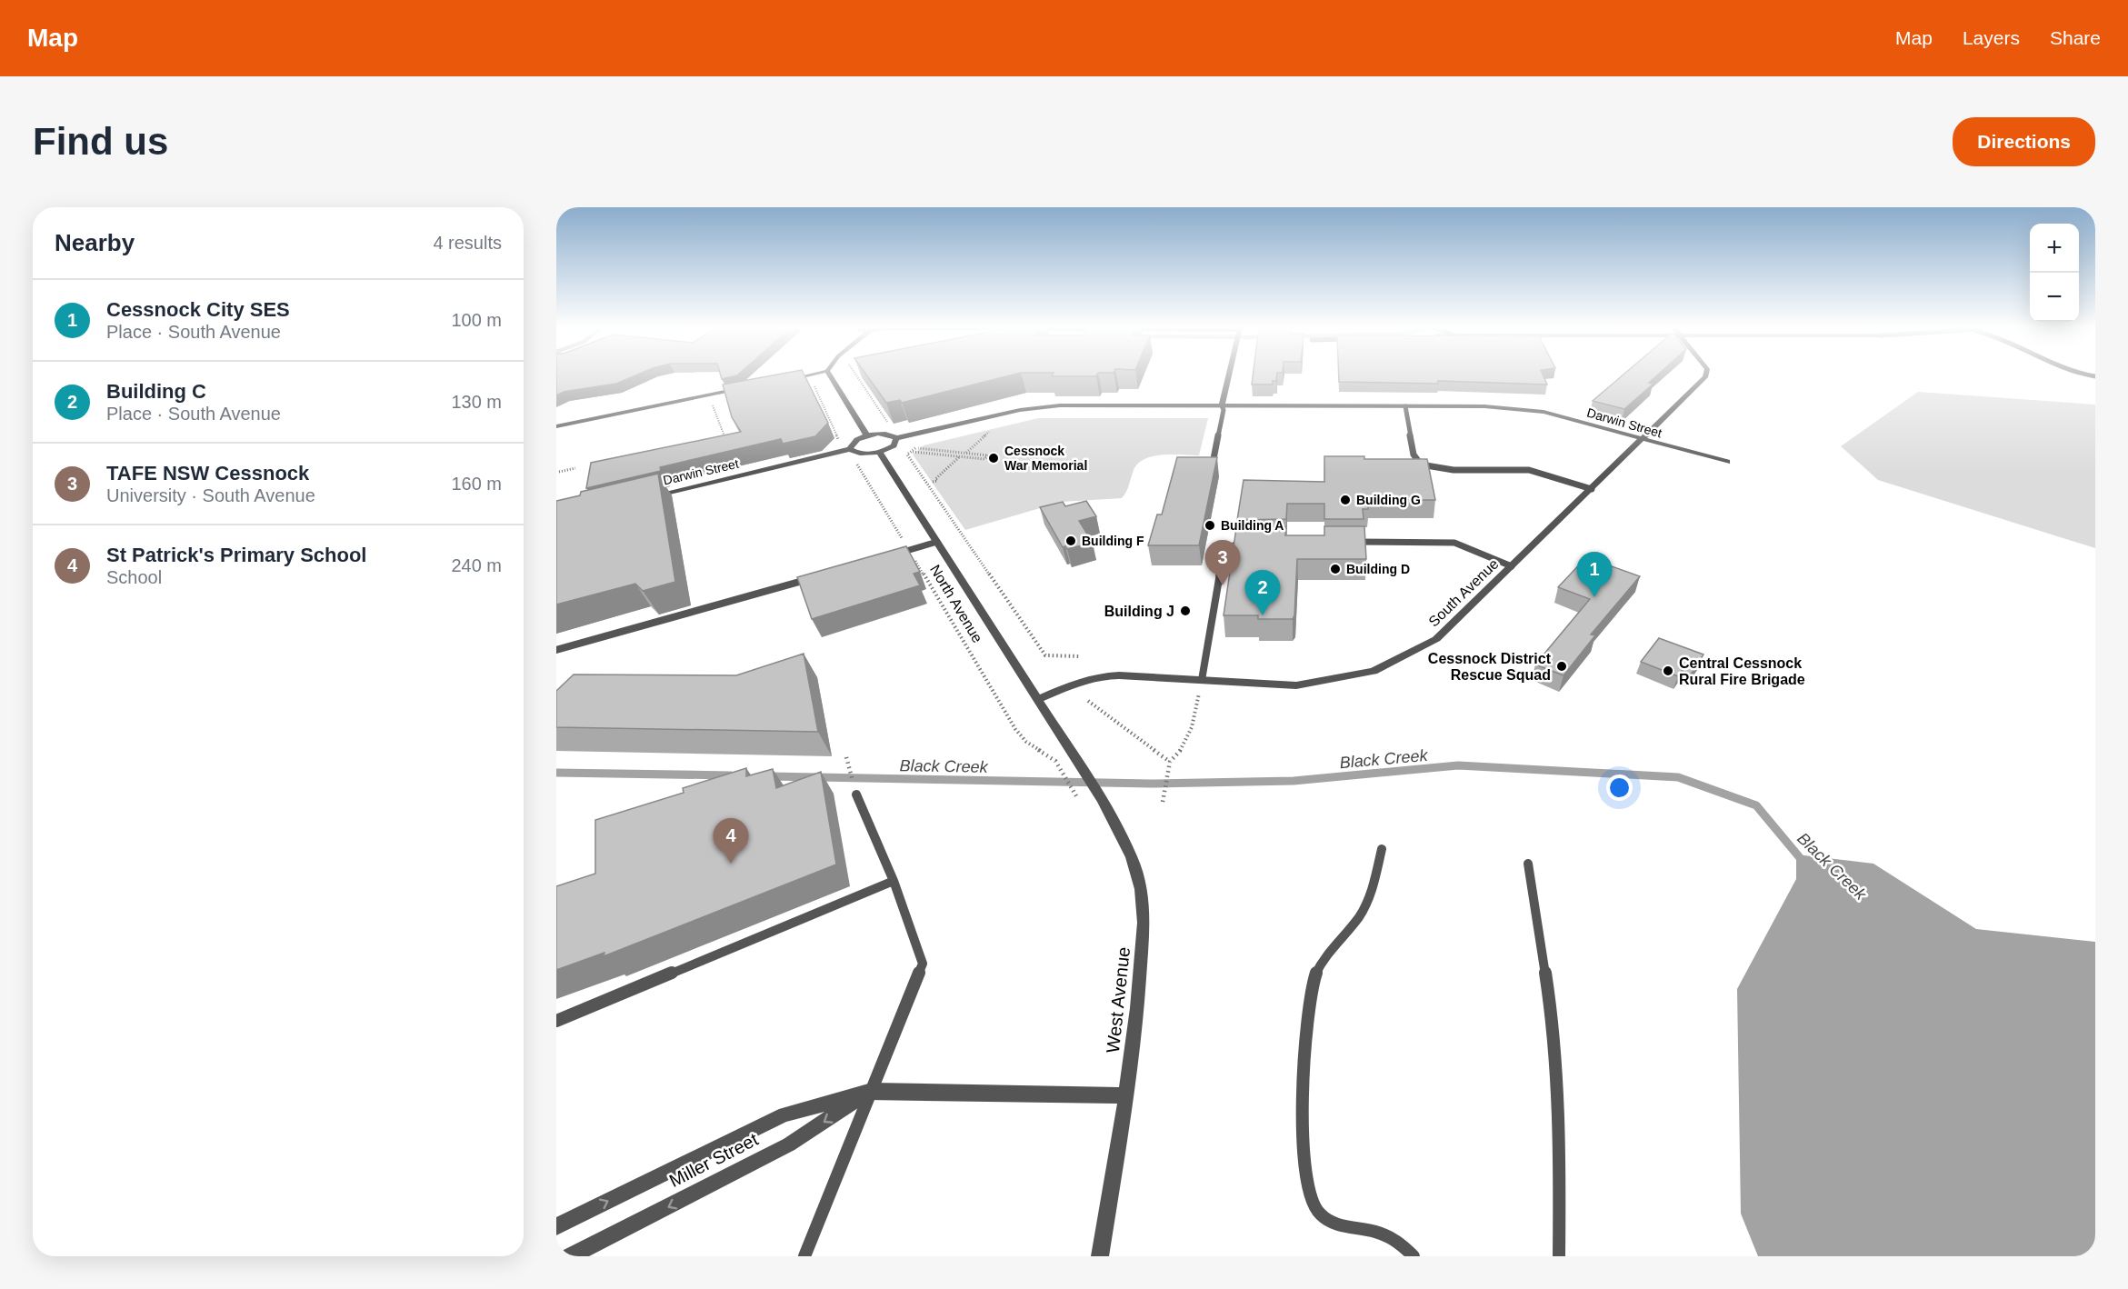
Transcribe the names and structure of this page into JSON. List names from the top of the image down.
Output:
{
  "streets": {
    "street": [
      "Darwin Street",
      "South Avenue",
      "North Avenue",
      "West Avenue",
      "Miller Street"
    ]
  },
  "crossings": [
    ["Darwin Street", "South Avenue"],
    ["South Avenue", "North Avenue"],
    ["North Avenue", "West Avenue"],
    ["West Avenue", "Miller Street"]
  ],
  "water": ["Black Creek"],
  "places": [
    "Cessnock War Memorial",
    "Building G",
    "Building A",
    "Building F",
    "Building D",
    "Building J",
    "Cessnock District Rescue Squad",
    "Central Cessnock Rural Fire Brigade"
  ],
  "page": {
    "header": "Map",
    "nav": ["Map", "Layers", "Share"],
    "buttons": "Directions",
    "title": "Find us",
    "heading": ["Nearby", "4 results"],
    "map_buttons": ["+", "−"],
    "list": [
      {
        "mark": "1",
        "name": "Cessnock City SES",
        "note": "Place · South Avenue",
        "value": "100 m"
      },
      {
        "mark": "2",
        "name": "Building C",
        "note": "Place · South Avenue",
        "value": "130 m"
      },
      {
        "mark": "3",
        "name": "TAFE NSW Cessnock",
        "note": "University · South Avenue",
        "value": "160 m"
      },
      {
        "mark": "4",
        "name": "St Patrick's Primary School",
        "note": "School",
        "value": "240 m"
      }
    ],
    "pins": [
      "3",
      "1",
      "2",
      "4"
    ]
  }
}
